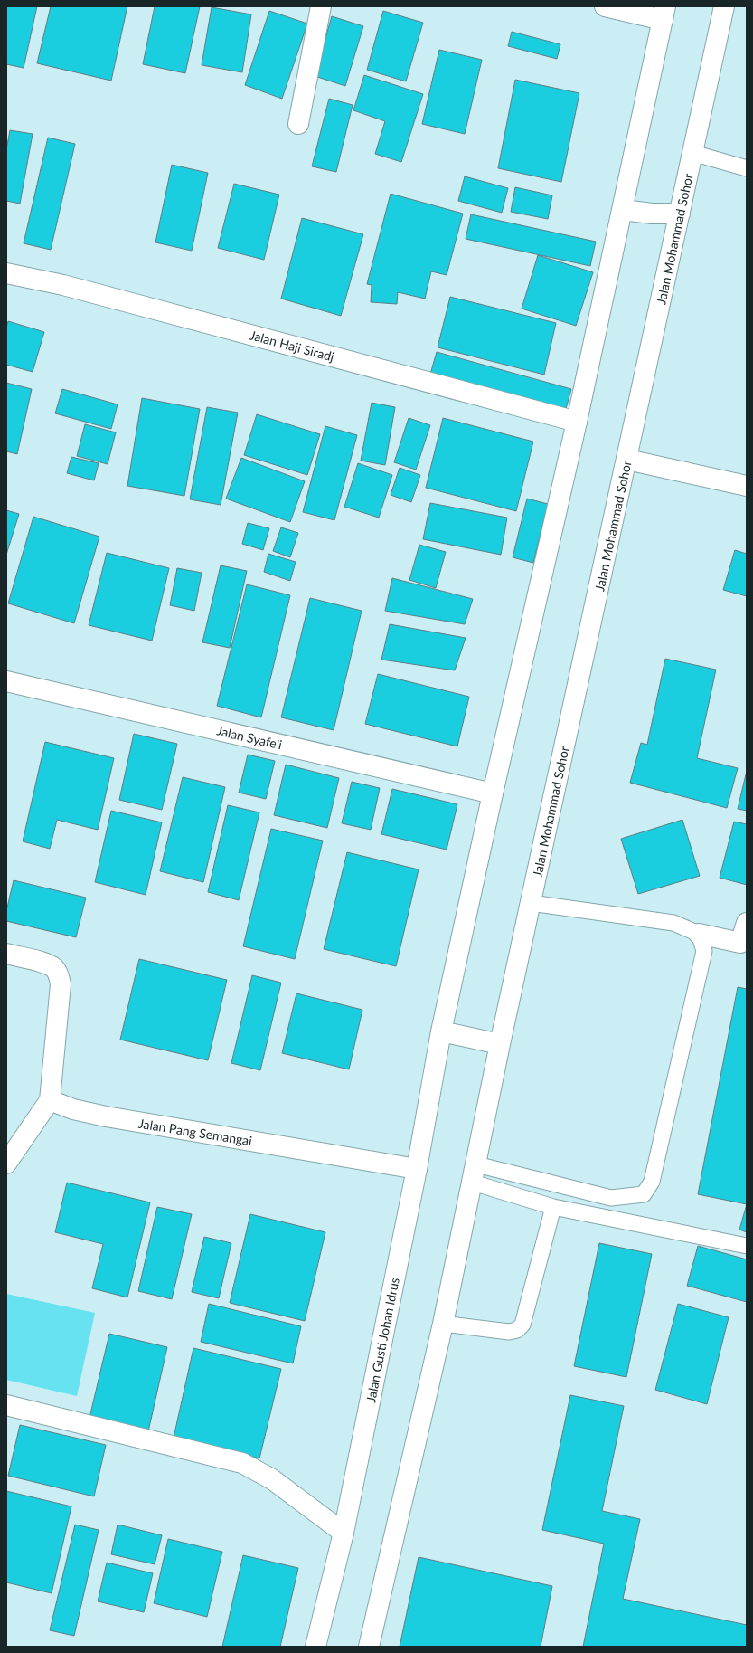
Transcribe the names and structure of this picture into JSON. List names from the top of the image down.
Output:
{
  "streets": {
    "street": [
      "Jalan Mohammad Sohor",
      "Jalan Haji Siradj",
      "Jalan Syafe'i",
      "Jalan Pang Semangai",
      "Jalan Gusti Johan Idrus"
    ]
  },
  "crossings": [
    ["Jalan Pang Semangai", "Jalan Gusti Johan Idrus"]
  ]
}
